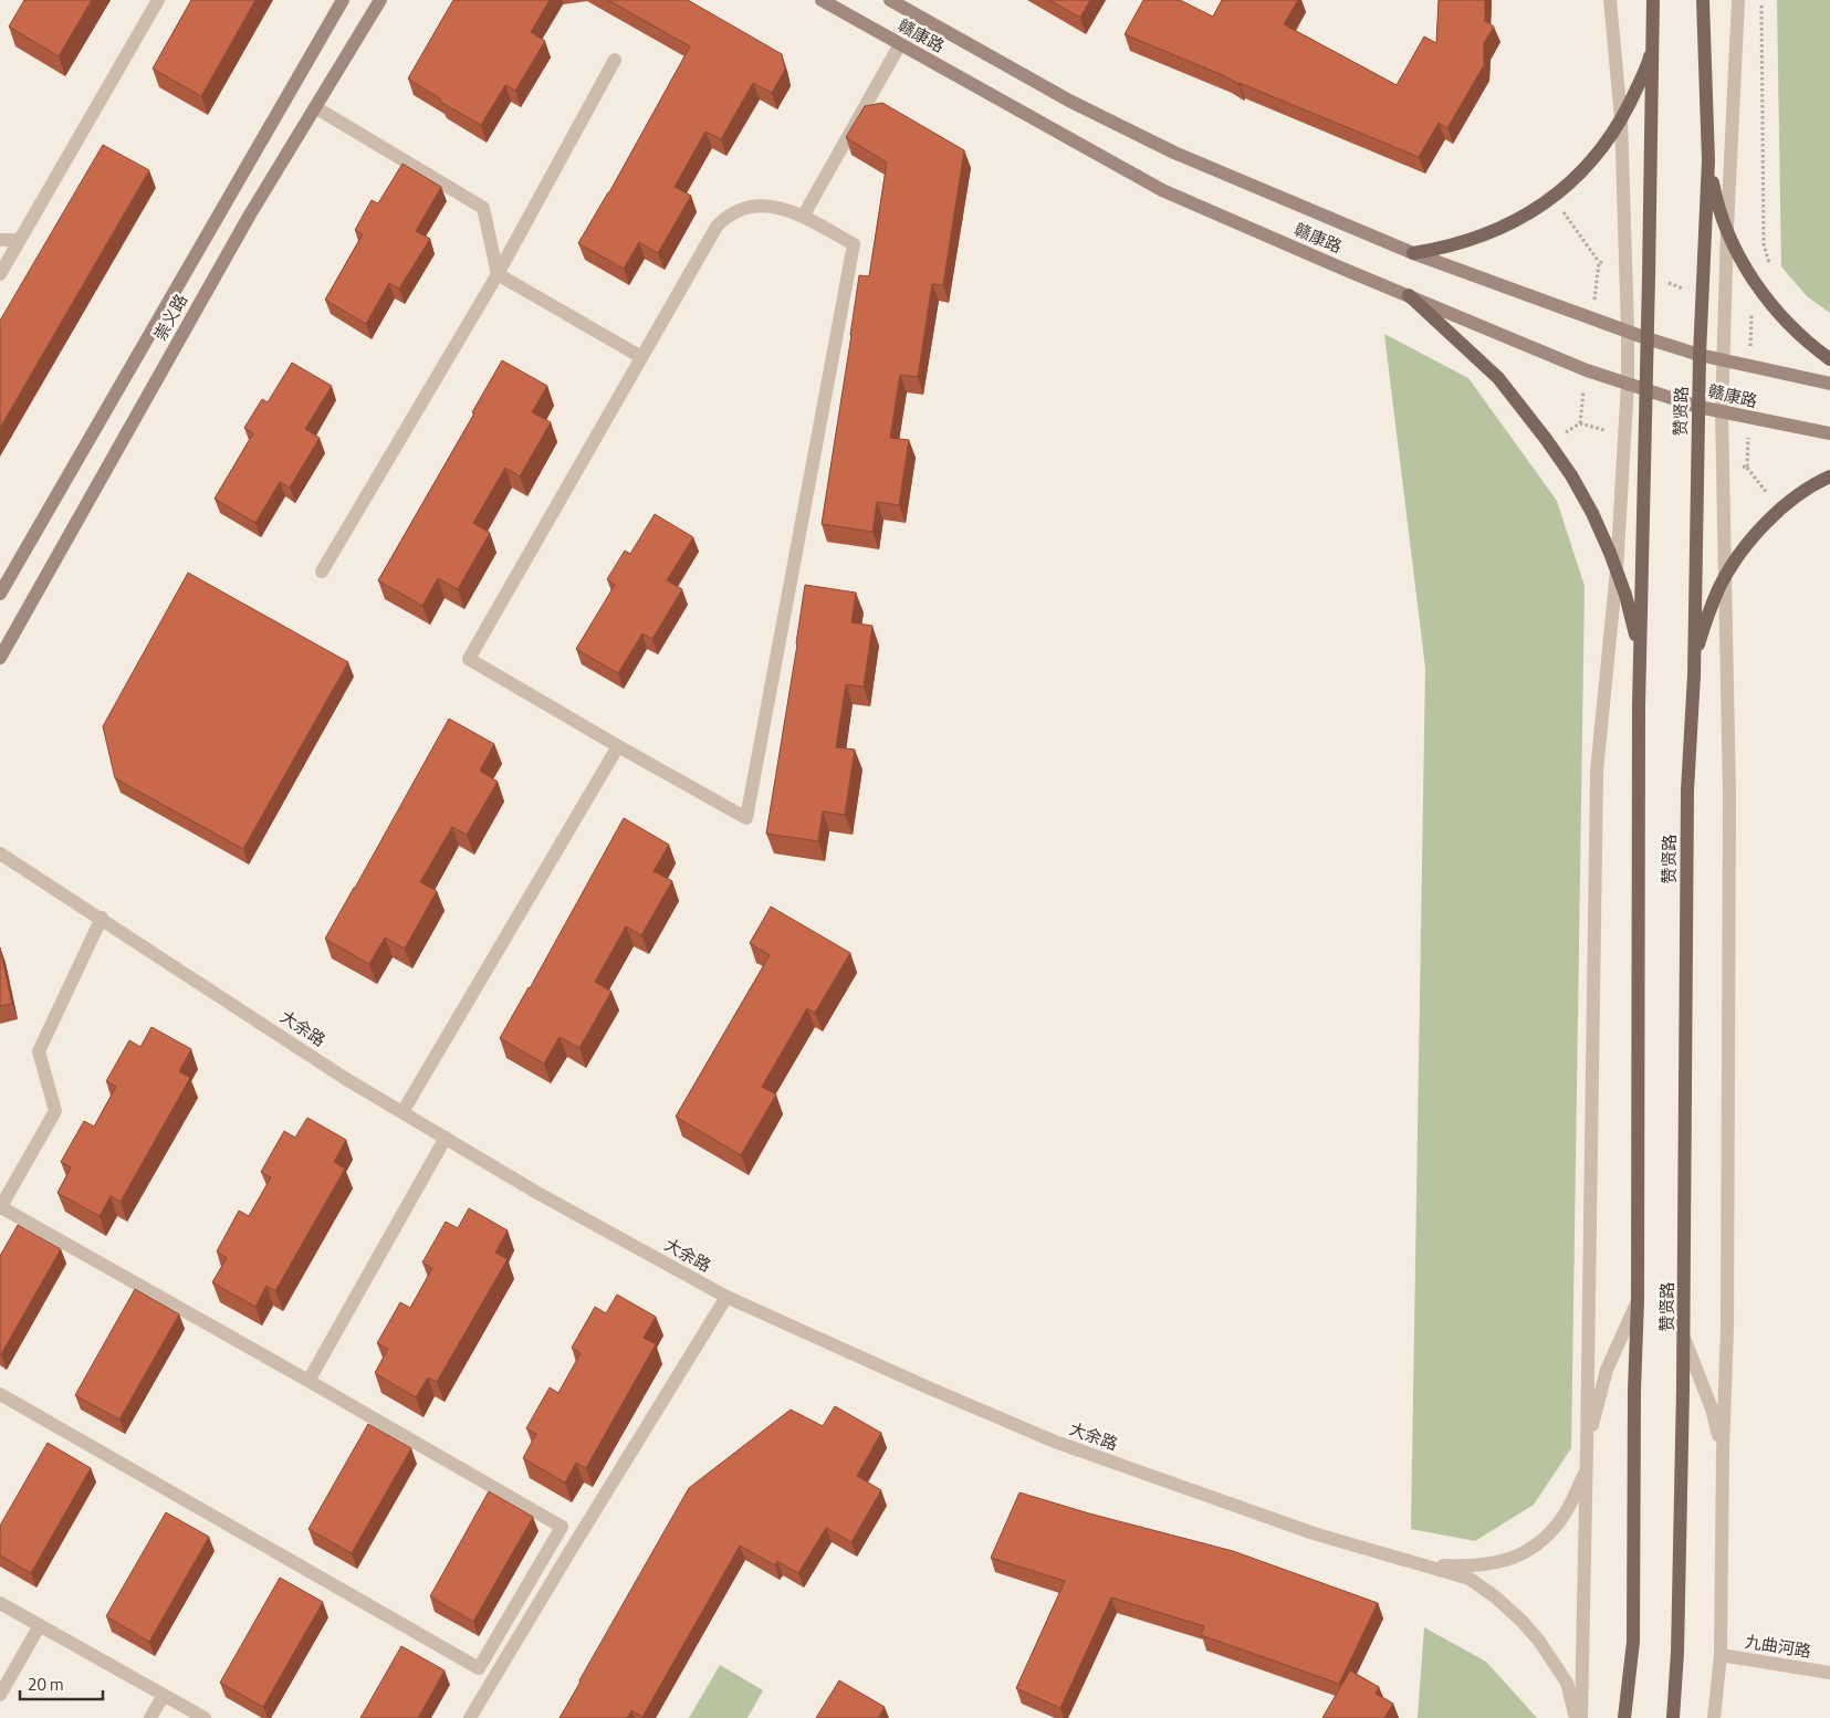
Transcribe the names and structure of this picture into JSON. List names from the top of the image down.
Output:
{
  "streets": {
    "main road": ["赣康路", "崇义路", "赞贤路"],
    "street": ["大余路", "九曲河路"]
  },
  "crossings": [
    ["赣康路", "赞贤路"]
  ],
  "scale_bar": "20 m"
}
